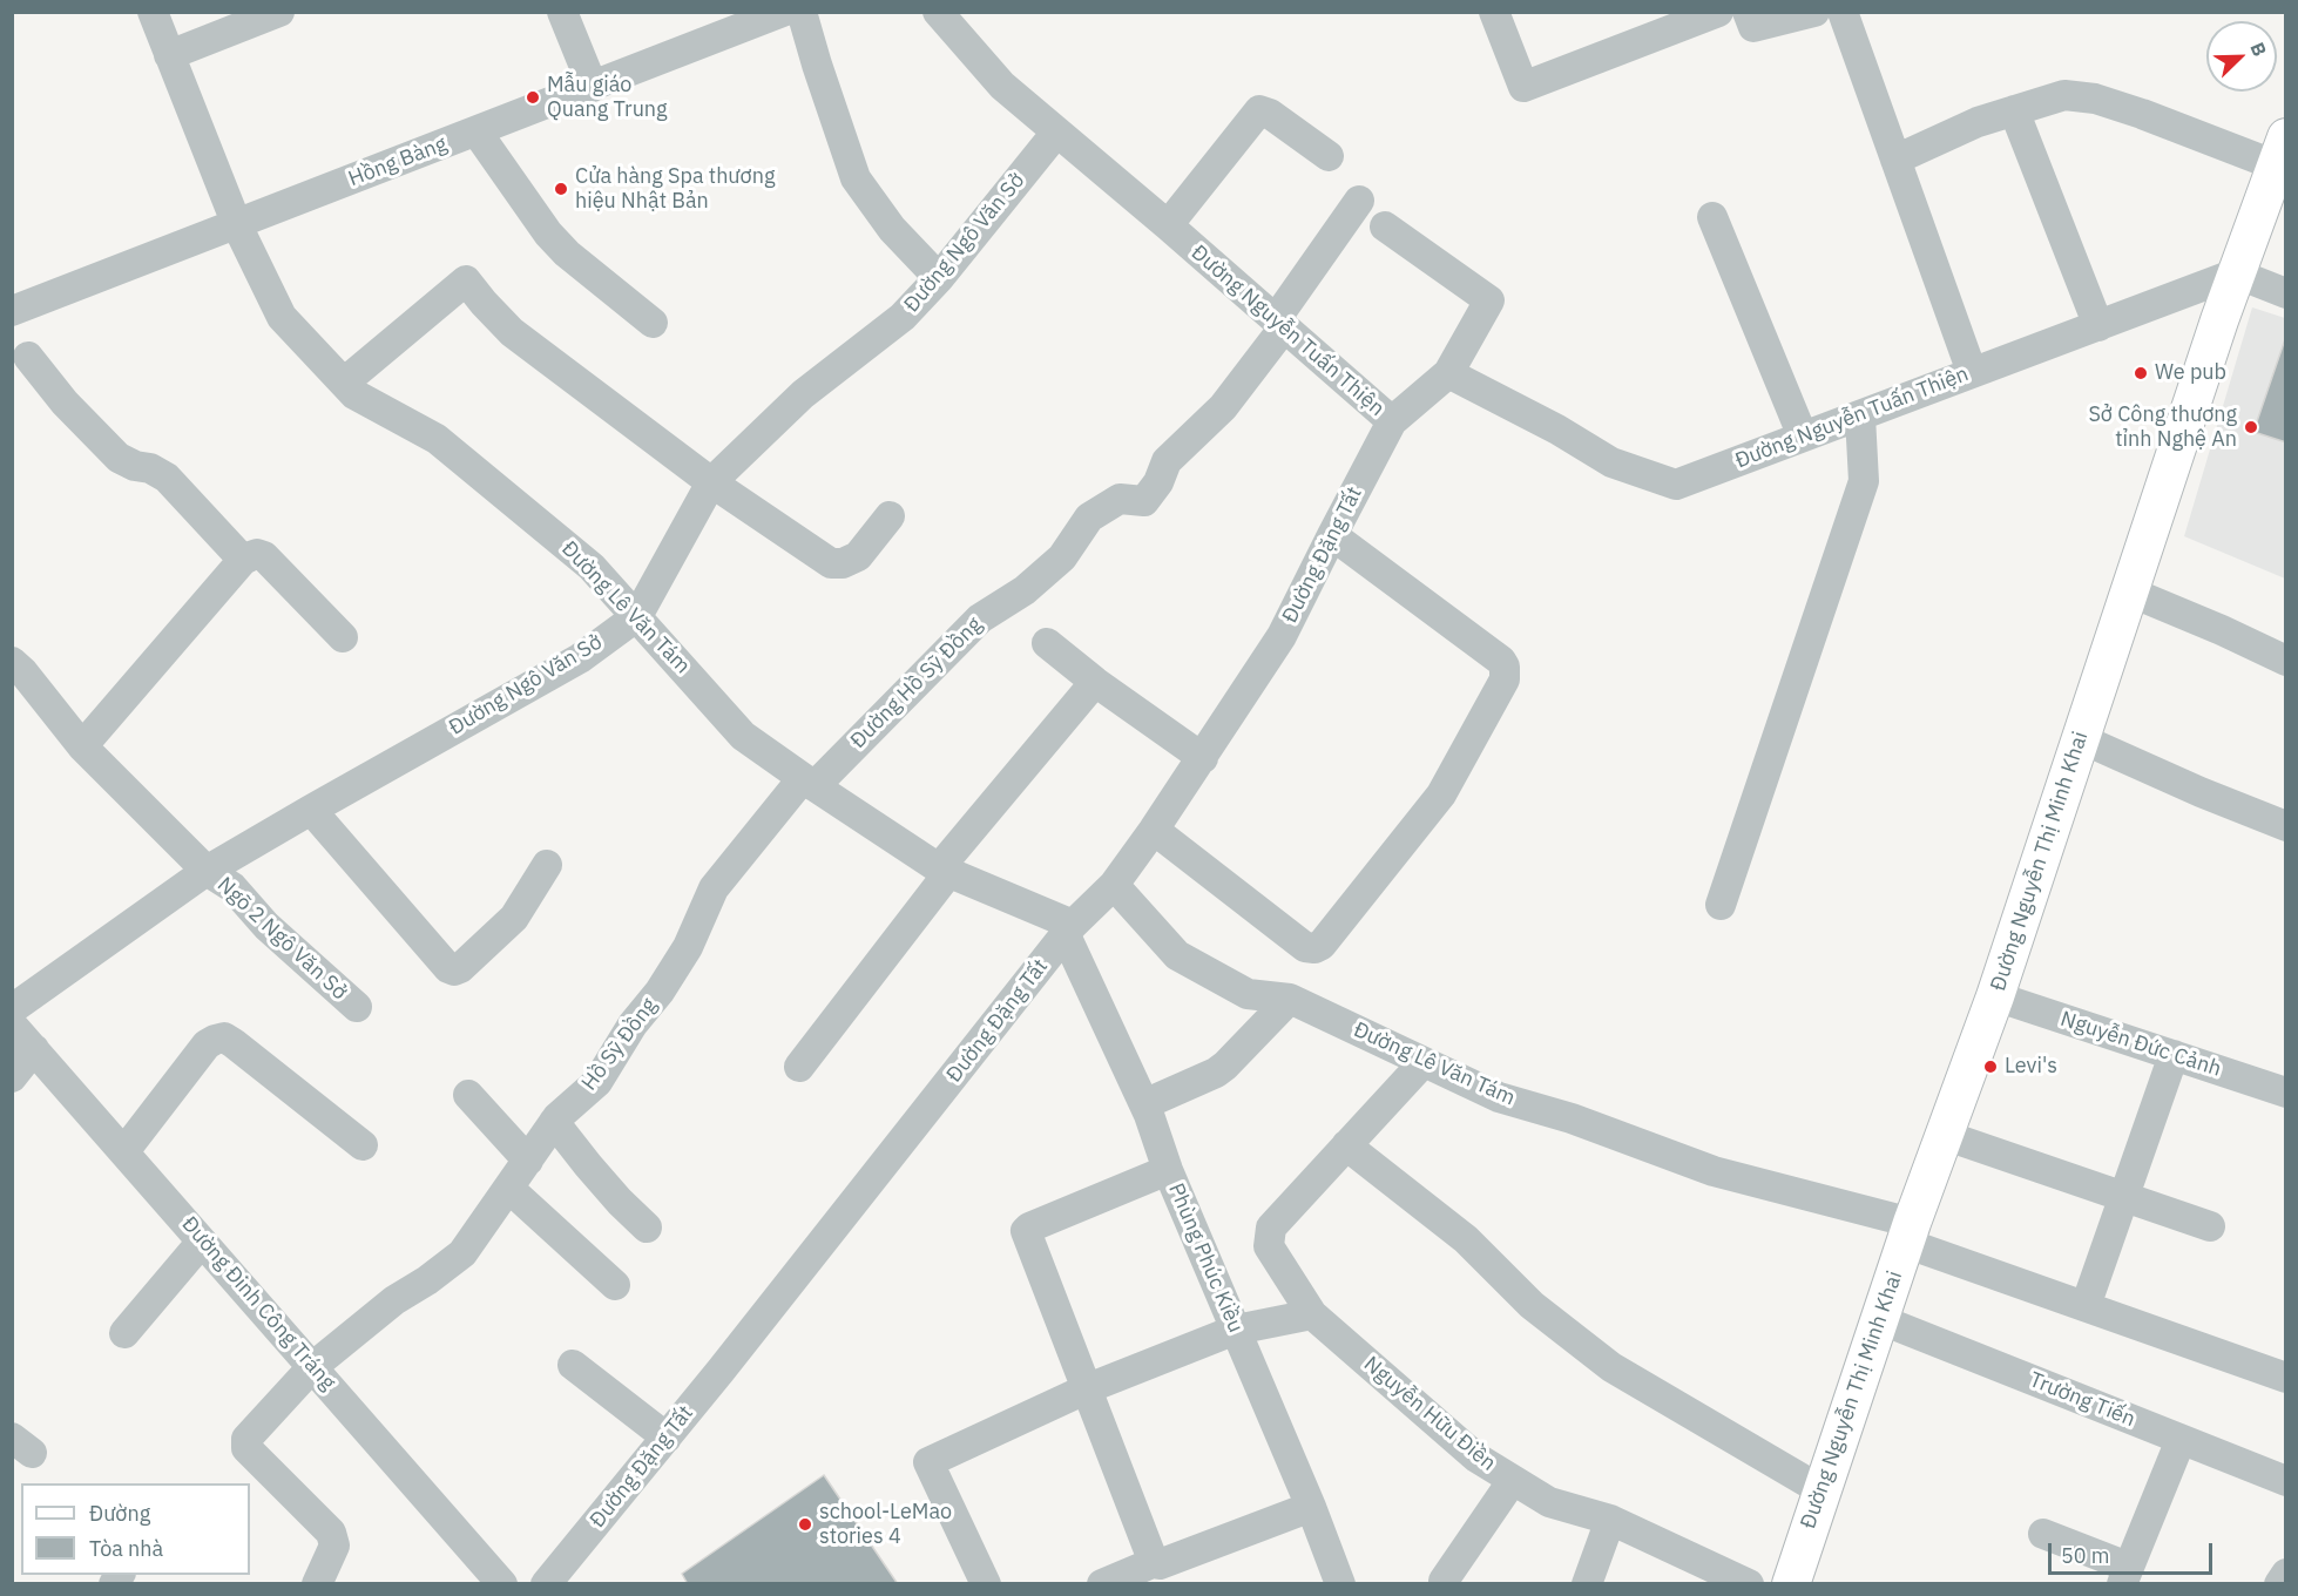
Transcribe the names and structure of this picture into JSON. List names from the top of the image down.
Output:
{
  "streets": {
    "main road": ["Đường Nguyễn Thị Minh Khai"],
    "street": [
      "Hồng Bàng",
      "Đường Ngô Văn Sở",
      "Đường Nguyễn Tuấn Thiện",
      "Đường Đặng Tất",
      "Đường Lê Văn Tám",
      "Đường Hồ Sỹ Đồng",
      "Ngõ 2 Ngô Văn Sở",
      "Hồ Sỹ Đồng",
      "Nguyễn Đức Cảnh",
      "Phùng Phúc Kiều",
      "Đường Đinh Công Tráng",
      "Trường Tiến",
      "Nguyễn Hữu Điền"
    ]
  },
  "crossings": [
    ["Hồng Bàng", "Đường Lê Văn Tám"],
    ["Đường Ngô Văn Sở", "Đường Nguyễn Tuấn Thiện"],
    ["Đường Ngô Văn Sở", "Đường Lê Văn Tám"],
    ["Đường Ngô Văn Sở", "Ngõ 2 Ngô Văn Sở"],
    ["Đường Nguyễn Tuấn Thiện", "Đường Đặng Tất"],
    ["Đường Nguyễn Tuấn Thiện", "Đường Hồ Sỹ Đồng"],
    ["Đường Nguyễn Tuấn Thiện", "Đường Nguyễn Thị Minh Khai"],
    ["Đường Đặng Tất", "Đường Lê Văn Tám"],
    ["Đường Đặng Tất", "Phùng Phúc Kiều"],
    ["Đường Lê Văn Tám", "Đường Hồ Sỹ Đồng"],
    ["Đường Lê Văn Tám", "Đường Nguyễn Thị Minh Khai"],
    ["Đường Lê Văn Tám", "Hồ Sỹ Đồng"],
    ["Đường Lê Văn Tám", "Phùng Phúc Kiều"],
    ["Đường Lê Văn Tám", "Nguyễn Hữu Điền"],
    ["Đường Hồ Sỹ Đồng", "Hồ Sỹ Đồng"],
    ["Đường Nguyễn Thị Minh Khai", "Nguyễn Đức Cảnh"],
    ["Đường Nguyễn Thị Minh Khai", "Trường Tiến"],
    ["Hồ Sỹ Đồng", "Đường Đinh Công Tráng"]
  ],
  "places": [
    "Mẫu giáo Quang Trung",
    "Cửa hàng Spa thương hiệu Nhật Bản",
    "We pub",
    "Sở Công thương tỉnh Nghệ An",
    "Levi's",
    "school-LeMao stories 4"
  ],
  "legend": ["Đường", "Tòa nhà"],
  "scale_bar": "50 m",
  "north": "top right"
}
